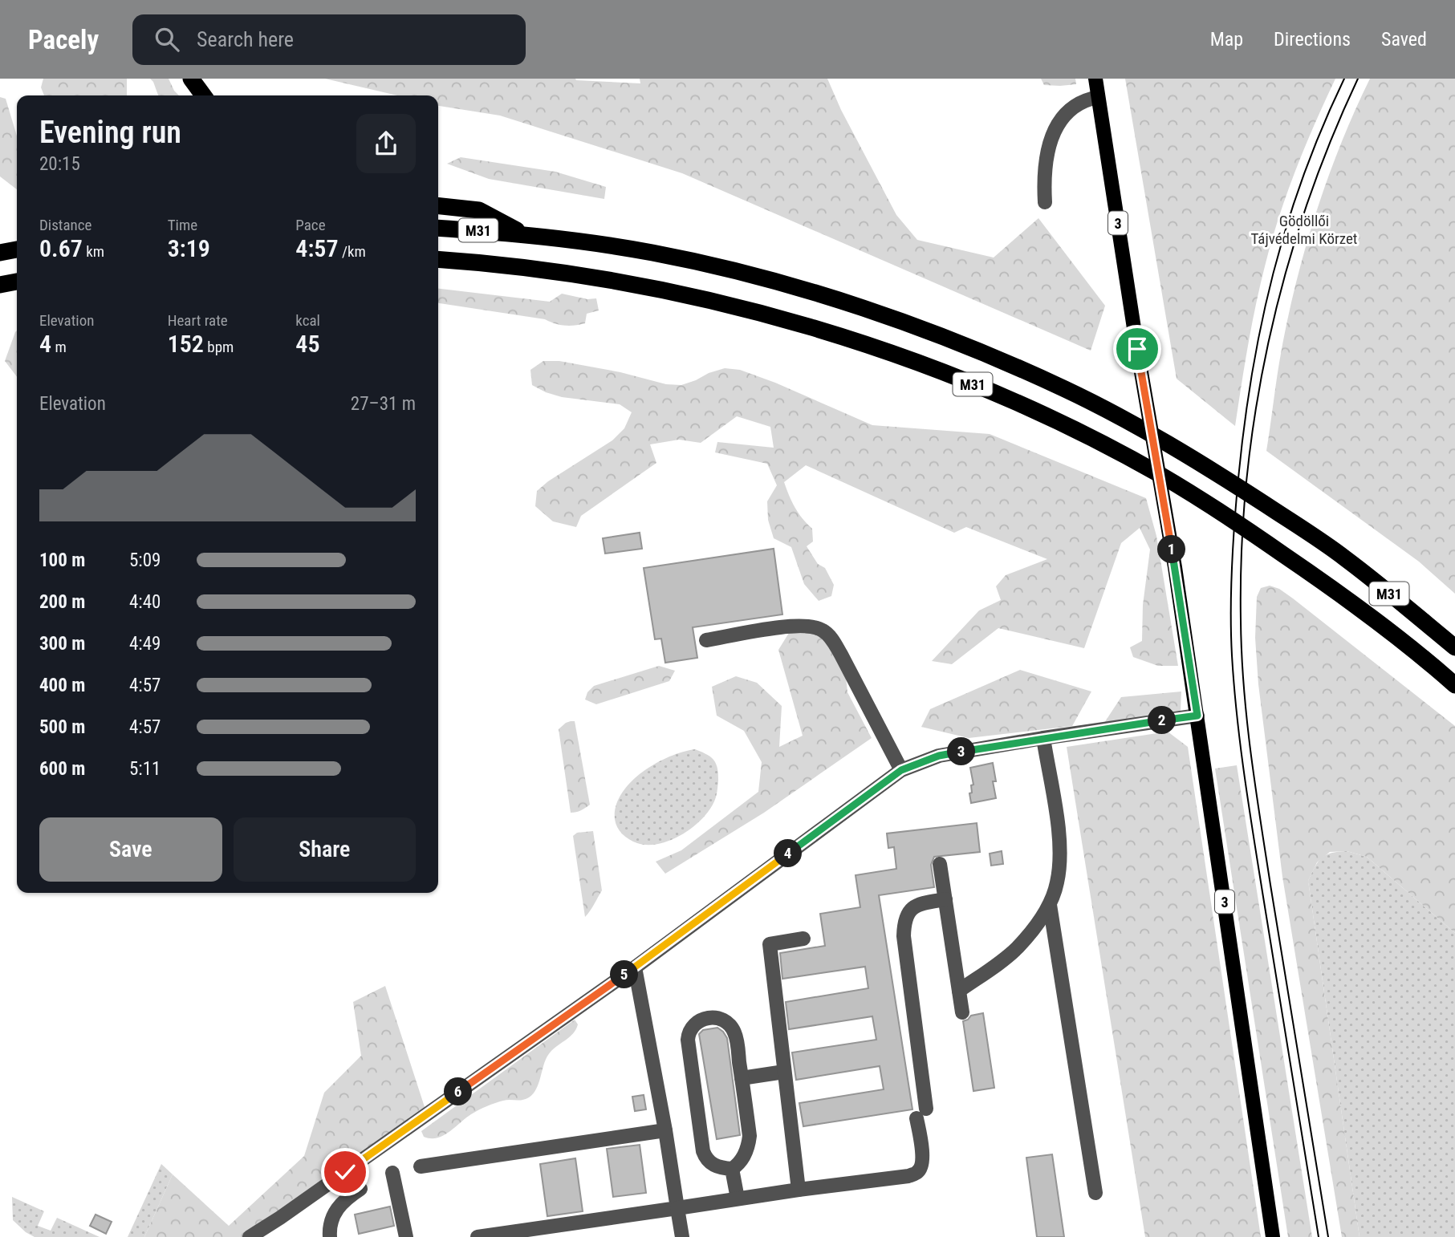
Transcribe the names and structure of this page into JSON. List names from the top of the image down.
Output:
{
  "streets": {
    "highway": ["M31"],
    "main road": ["3"]
  },
  "parks": ["Gödöllői Tájvédelmi Körzet"],
  "page": {
    "header": "Pacely",
    "search": "Search here",
    "nav": ["Map", "Directions", "Saved"],
    "heading": ["Evening run", "20:15"],
    "stats": [
      ["Distance", "0.67 km"],
      ["Time", "3:19"],
      ["Pace", "4:57 /km"],
      ["Elevation", "4 m"],
      ["Heart rate", "152 bpm"],
      ["kcal", "45"]
    ],
    "chart": ["Elevation", "27–31 m"],
    "pins": [
      "1",
      "2",
      "3",
      "4",
      "5",
      "6"
    ],
    "list": [
      {
        "name": "100 m",
        "note": "5:09"
      },
      {
        "name": "200 m",
        "note": "4:40"
      },
      {
        "name": "300 m",
        "note": "4:49"
      },
      {
        "name": "400 m",
        "note": "4:57"
      },
      {
        "name": "500 m",
        "note": "4:57"
      },
      {
        "name": "600 m",
        "note": "5:11"
      }
    ],
    "buttons": ["Save", "Share"]
  }
}
